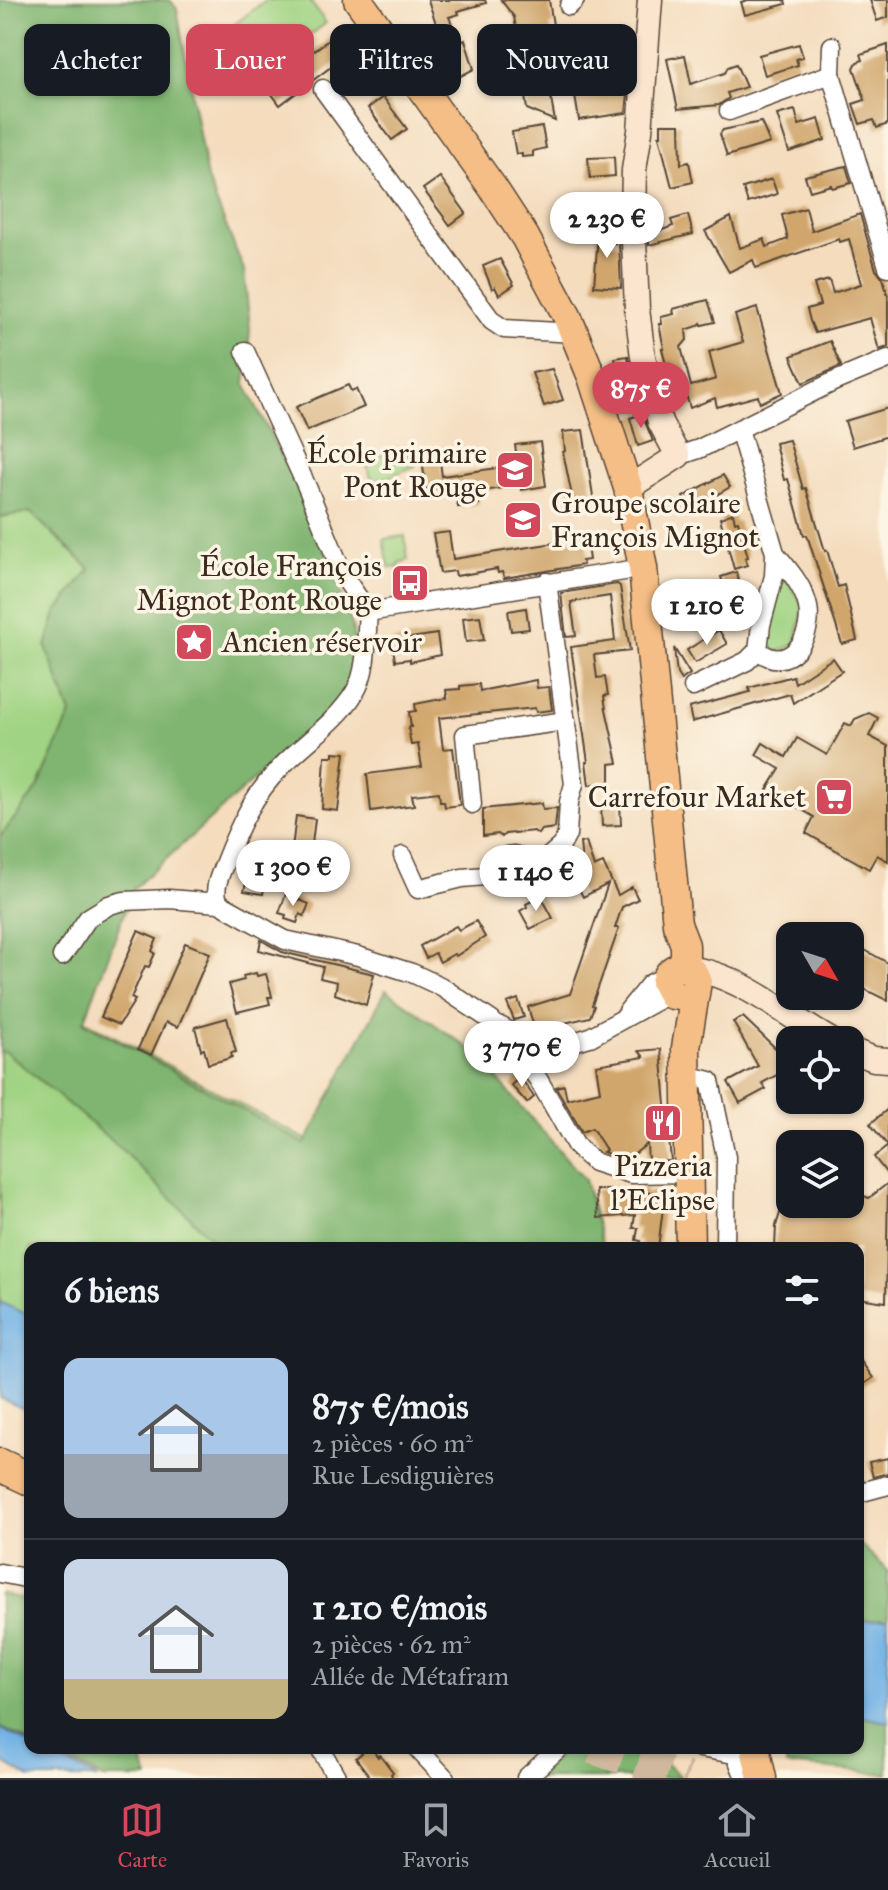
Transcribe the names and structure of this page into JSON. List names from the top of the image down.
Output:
{
  "places": {
    "school or university": ["École primaire Pont Rouge", "Groupe scolaire François Mignot"],
    "bus stop": ["École François Mignot Pont Rouge"],
    "place": ["Ancien réservoir"],
    "supermarket": ["Carrefour Market"],
    "restaurant": ["Pizzeria l'Eclipse"]
  },
  "north": "bottom right",
  "page": {
    "chip": [
      "Acheter",
      "Louer",
      "Filtres",
      "Nouveau"
    ],
    "price": [
      "2 230 €",
      "875 €",
      "1 210 €",
      "1 300 €",
      "1 140 €",
      "3 770 €"
    ],
    "heading": "6 biens",
    "list": [
      {
        "name": "875 €/mois",
        "note": "2 pièces · 60 m² · Rue Lesdiguières"
      },
      {
        "name": "1 210 €/mois",
        "note": "2 pièces · 62 m² · Allée de Métafram"
      }
    ],
    "tabs": ["Carte", "Favoris", "Accueil"]
  }
}
